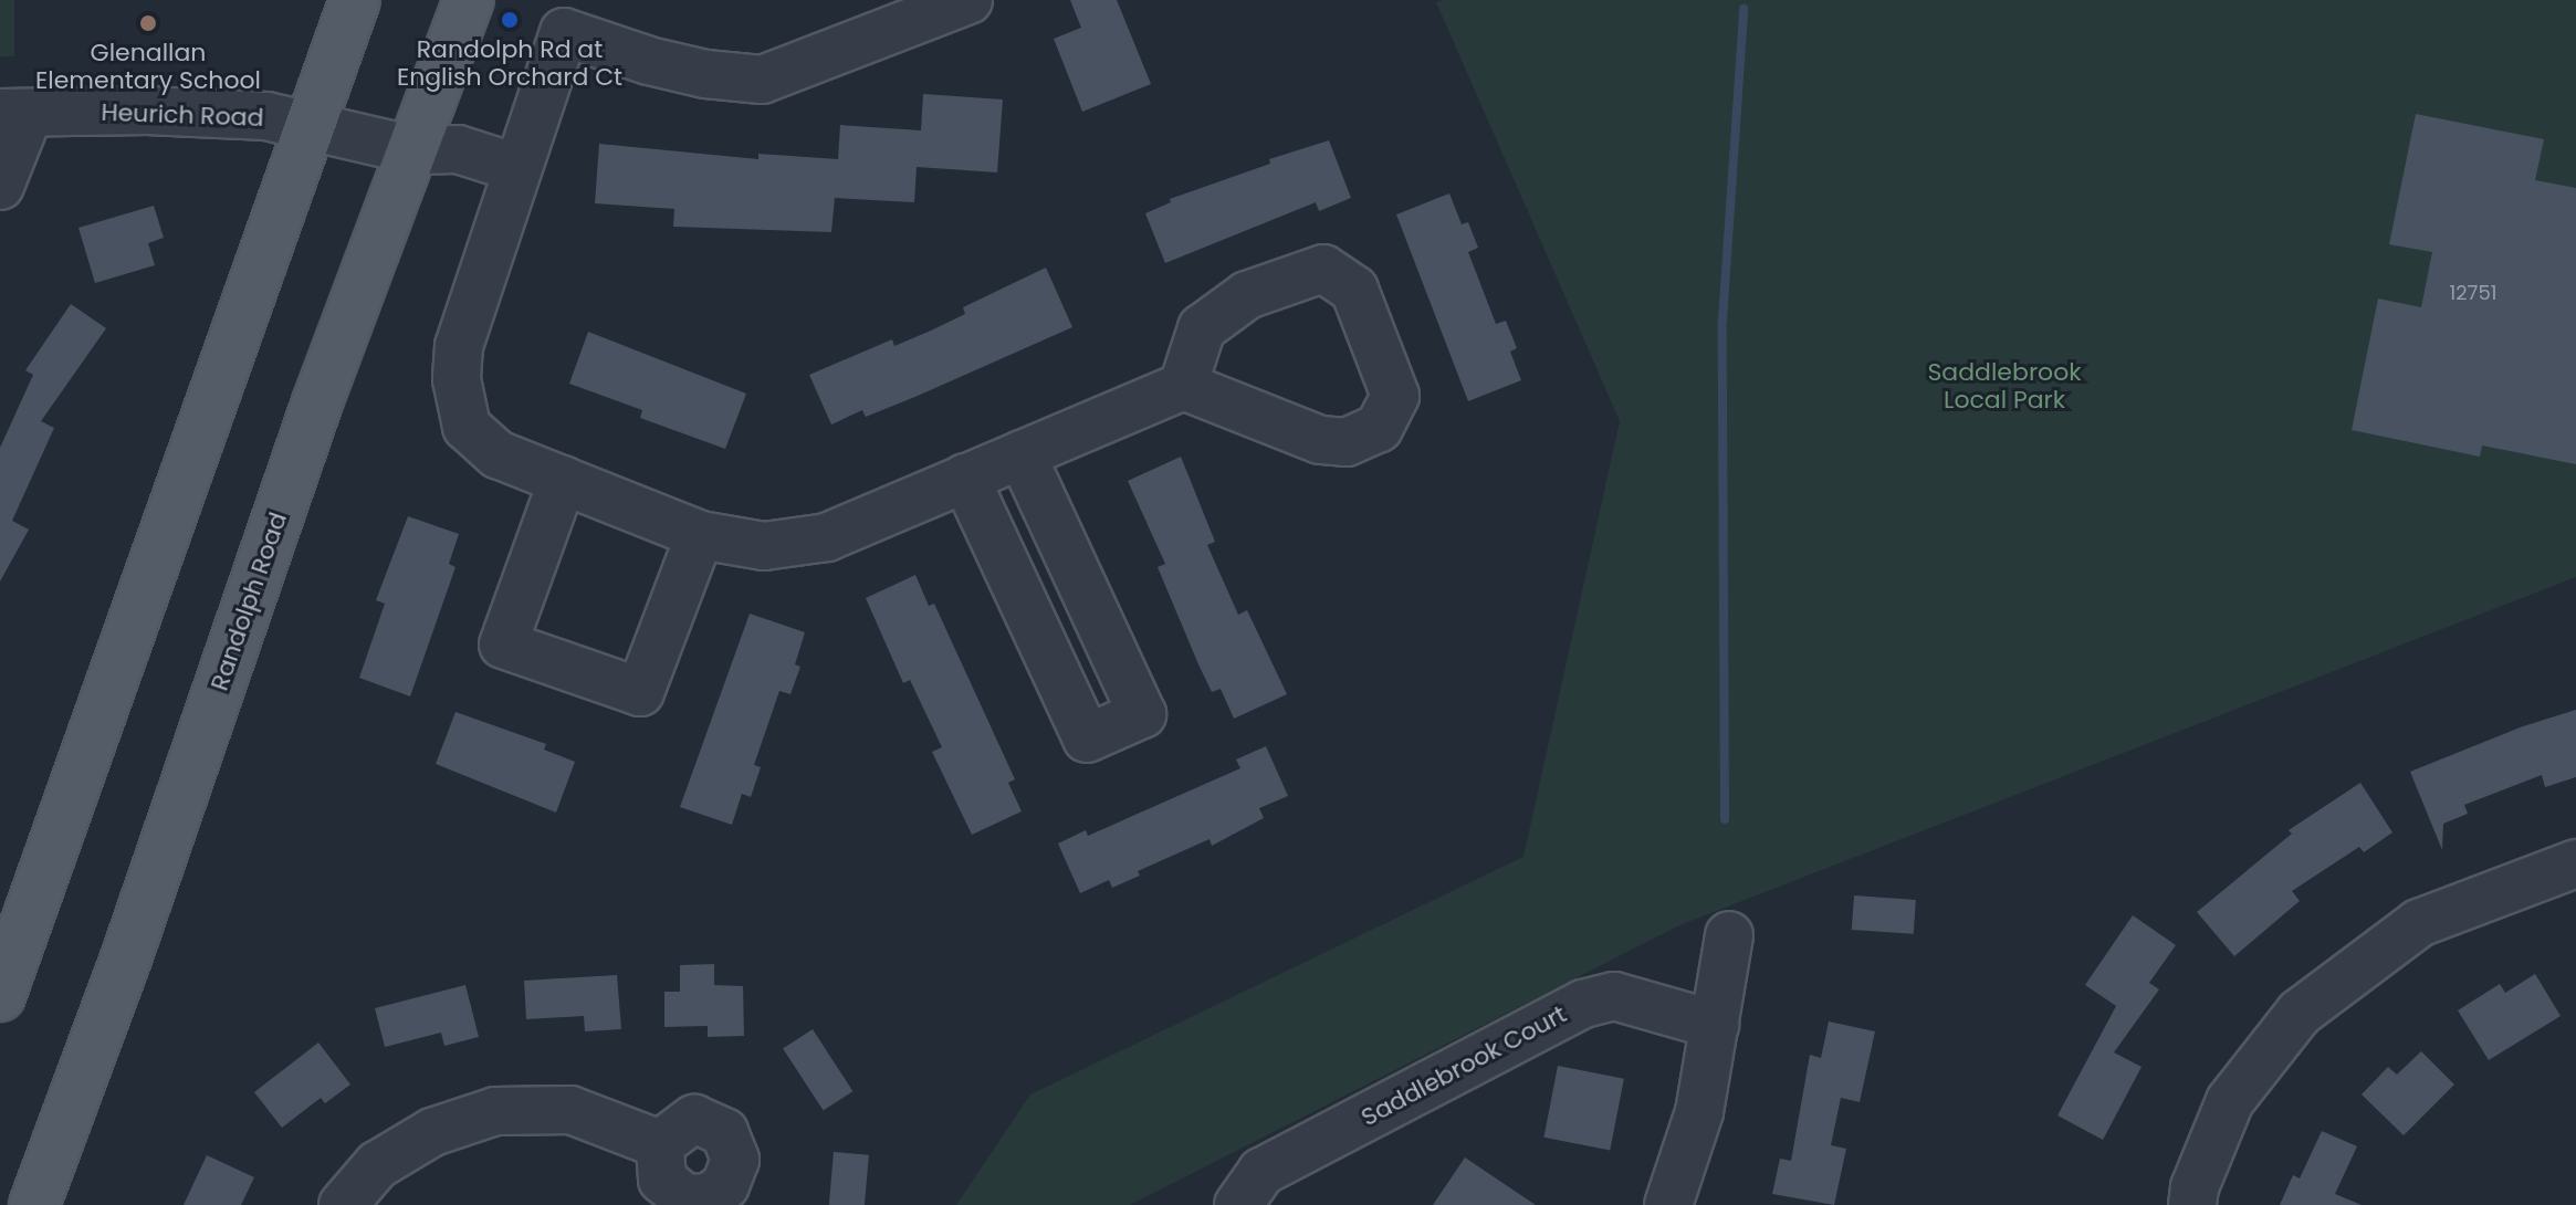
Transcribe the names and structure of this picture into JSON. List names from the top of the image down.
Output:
{
  "streets": {
    "main road": ["Randolph Road"],
    "street": ["Heurich Road", "Saddlebrook Court"]
  },
  "crossings": [
    ["Heurich Road", "Randolph Road"]
  ],
  "parks": ["Saddlebrook Local Park"],
  "places": ["Randolph Rd at English Orchard Ct", "Glenallan Elementary School"],
  "house_numbers": ["12751"]
}
